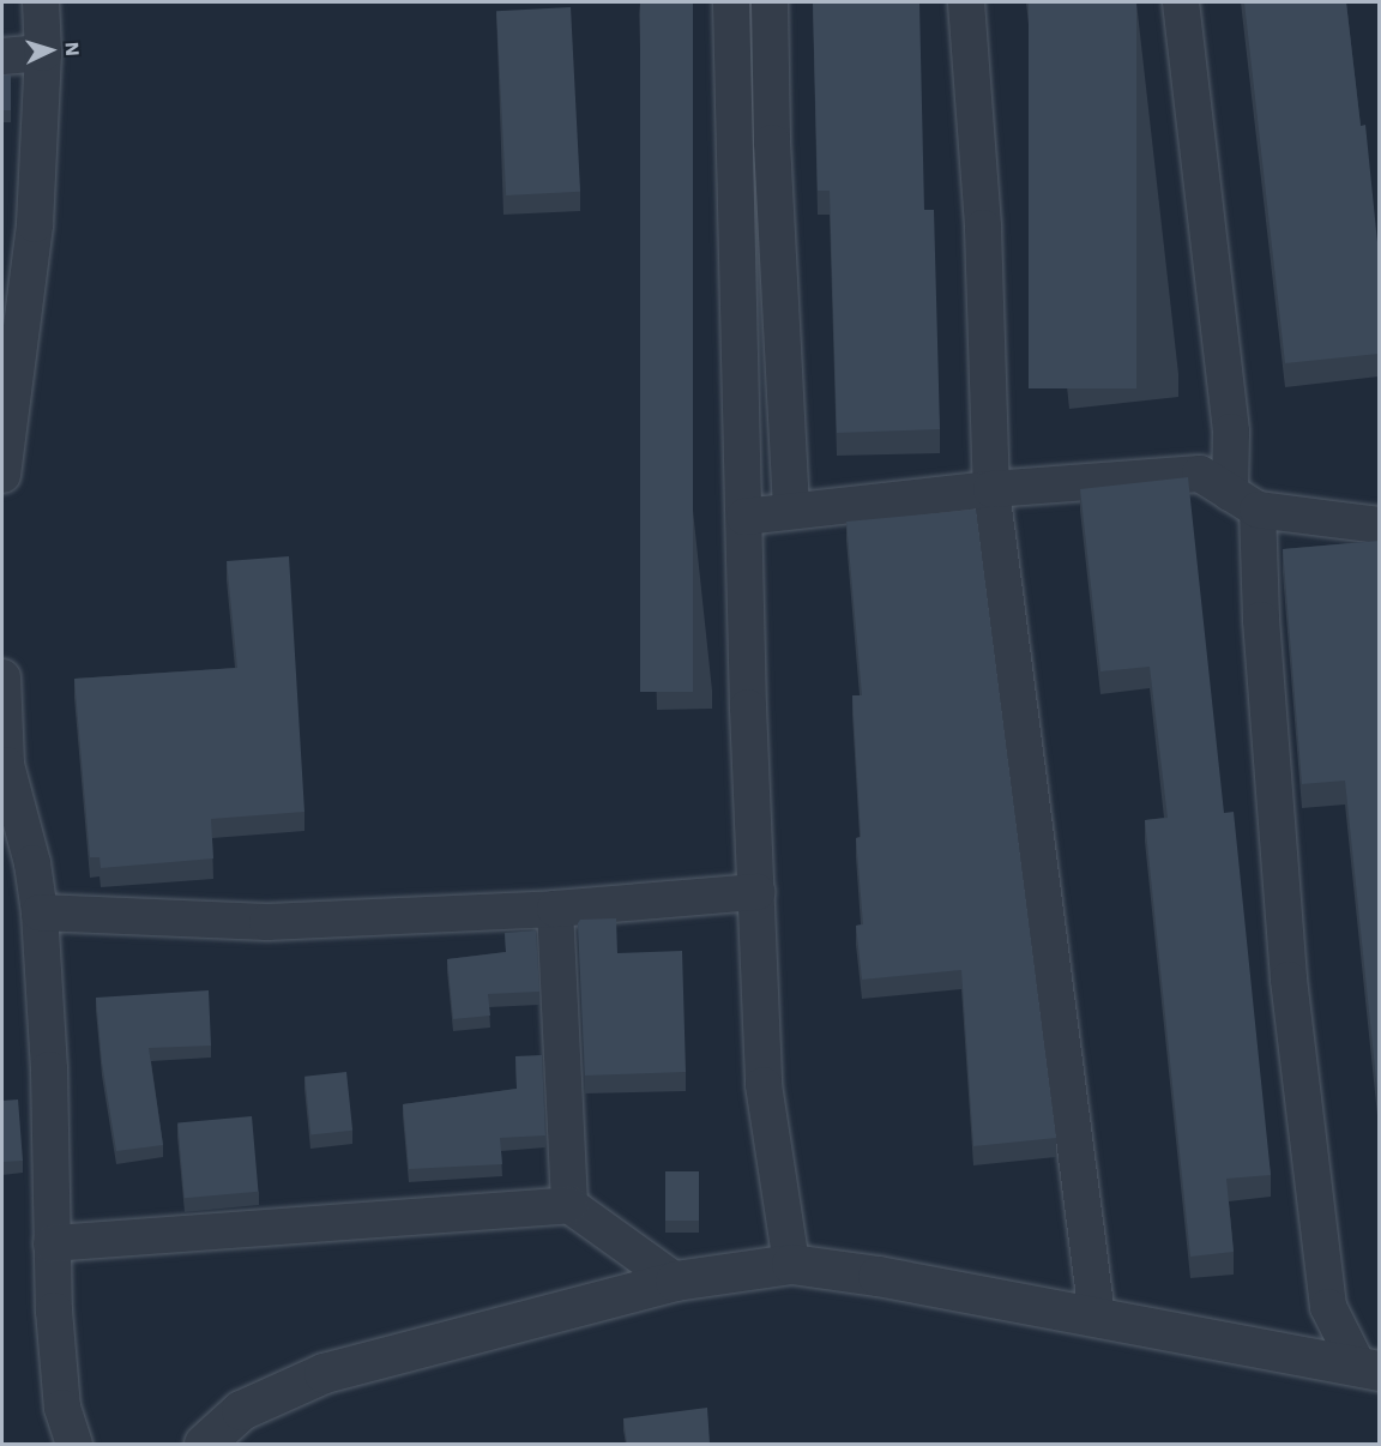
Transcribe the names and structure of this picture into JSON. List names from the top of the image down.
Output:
{
  "north": "right"
}
